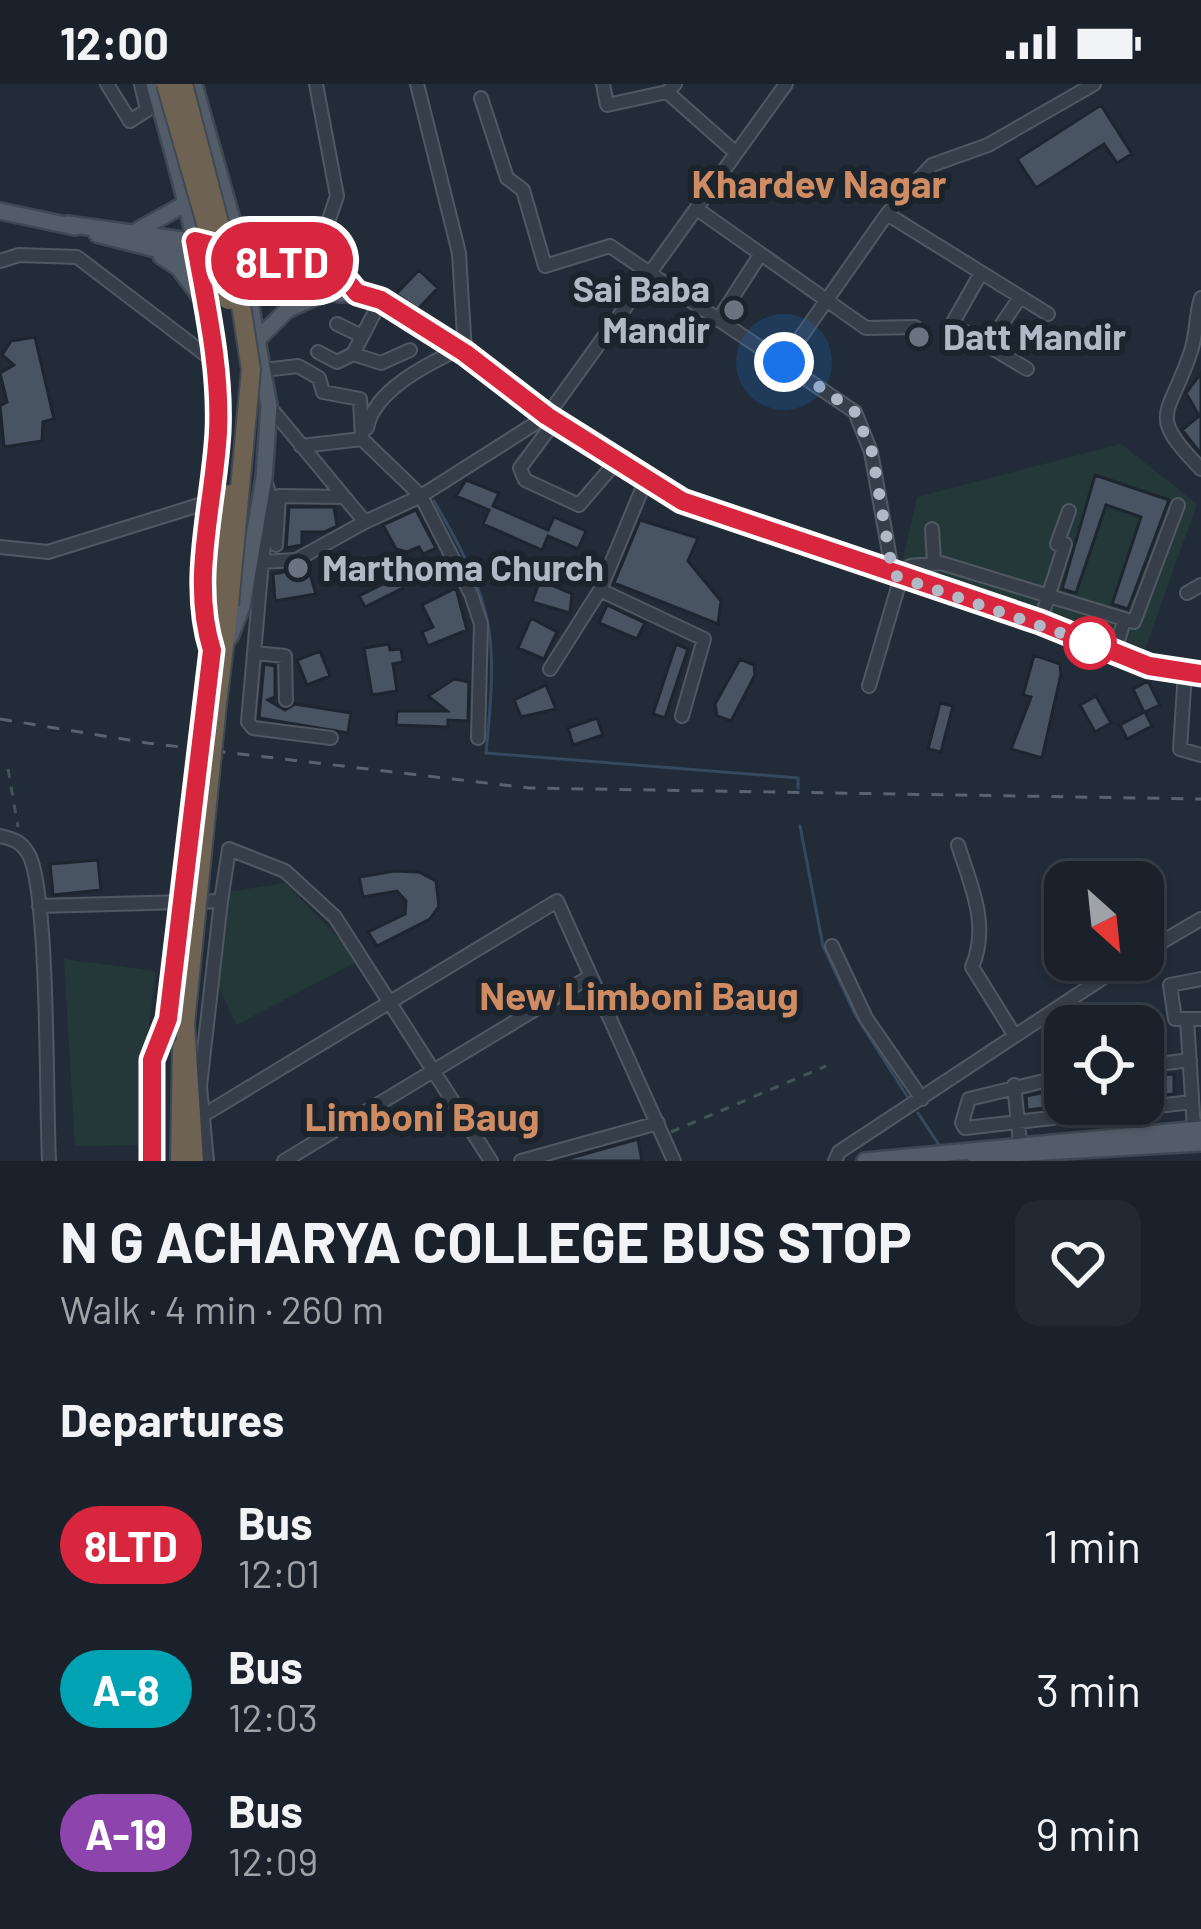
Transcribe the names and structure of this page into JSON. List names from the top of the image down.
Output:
{
  "districts": ["Khardev Nagar", "New Limboni Baug", "Limboni Baug"],
  "places": ["Sai Baba Mandir", "Datt Mandir", "Marthoma Church"],
  "lines": ["bus line 8LTD"],
  "north": "bottom right",
  "page": {
    "status": "12:00",
    "on_map": "8LTD",
    "heading": [
      ["N G ACHARYA COLLEGE BUS STOP", "Walk · 4 min · 260 m"],
      "Departures"
    ],
    "list": [
      {
        "mark": "8LTD",
        "name": "Bus",
        "note": "12:01",
        "value": "1 min"
      },
      {
        "mark": "A-8",
        "name": "Bus",
        "note": "12:03",
        "value": "3 min"
      },
      {
        "mark": "A-19",
        "name": "Bus",
        "note": "12:09",
        "value": "9 min"
      }
    ]
  }
}
